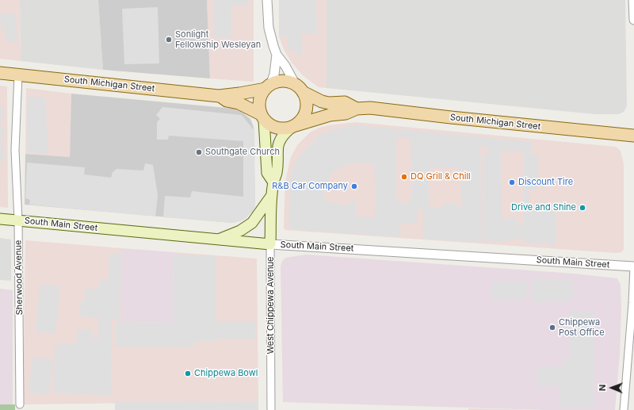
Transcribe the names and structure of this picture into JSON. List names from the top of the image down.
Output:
{
  "streets": {
    "main road": ["South Michigan Street", "South Main Street", "West Chippewa Avenue"],
    "street": ["Sherwood Avenue"]
  },
  "crossings": [
    ["South Michigan Street", "Sherwood Avenue"],
    ["South Michigan Street", "West Chippewa Avenue"],
    ["South Main Street", "Sherwood Avenue"],
    ["South Main Street", "West Chippewa Avenue"]
  ],
  "places": [
    "Sonlight Fellowship Wesleyan",
    "Southgate Church",
    "DQ Grill & Chill",
    "Discount Tire",
    "R&B Car Company",
    "Drive and Shine",
    "Chippewa Post Office",
    "Chippewa Bowl"
  ],
  "north": "left"
}
